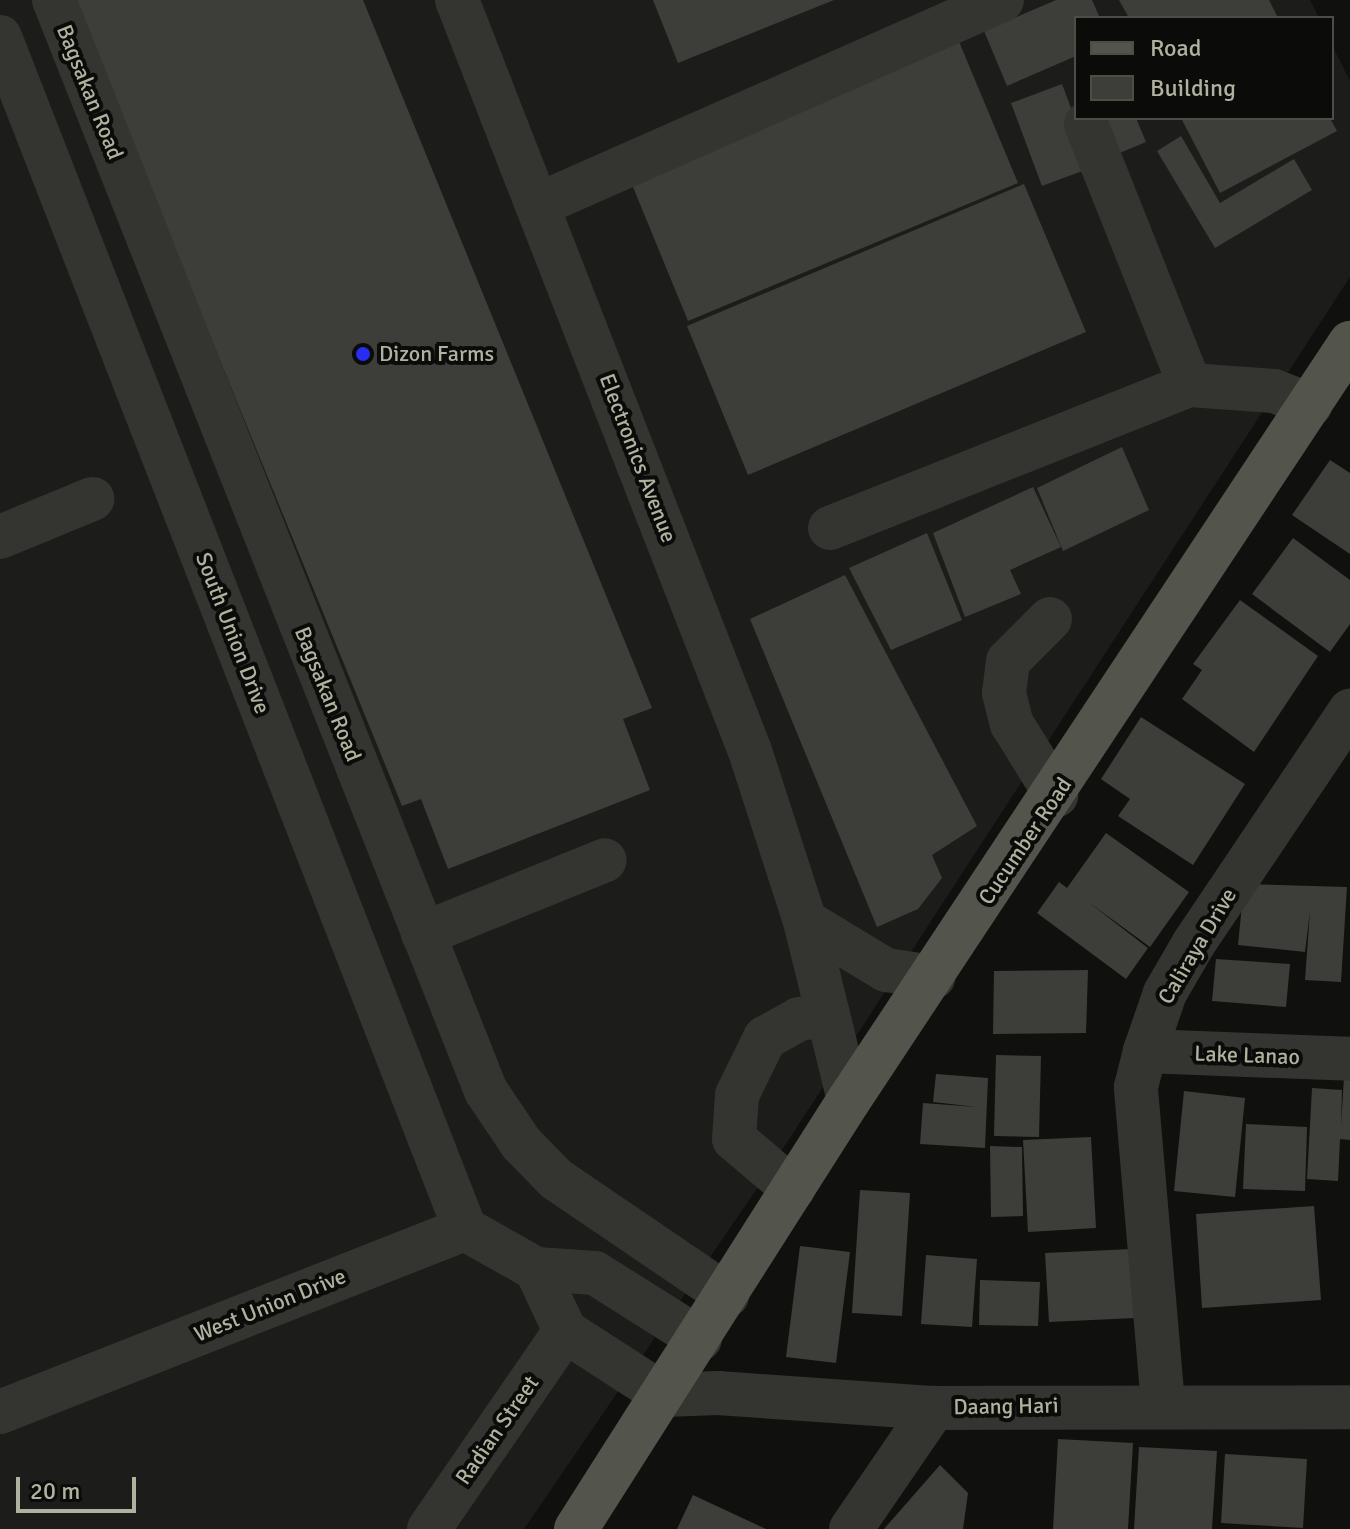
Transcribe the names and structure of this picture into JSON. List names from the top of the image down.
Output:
{
  "streets": {
    "main road": ["Cucumber Road"],
    "street": [
      "Bagsakan Road",
      "Electronics Avenue",
      "South Union Drive",
      "Caliraya Drive",
      "Lake Lanao",
      "West Union Drive",
      "Daang Hari",
      "Radian Street"
    ]
  },
  "crossings": [
    ["Bagsakan Road", "Cucumber Road"],
    ["Electronics Avenue", "Cucumber Road"],
    ["South Union Drive", "West Union Drive"],
    ["Cucumber Road", "Daang Hari"],
    ["Caliraya Drive", "Lake Lanao"],
    ["Caliraya Drive", "Daang Hari"]
  ],
  "places": ["Dizon Farms"],
  "legend": ["Road", "Building"],
  "scale_bar": "20 m"
}
